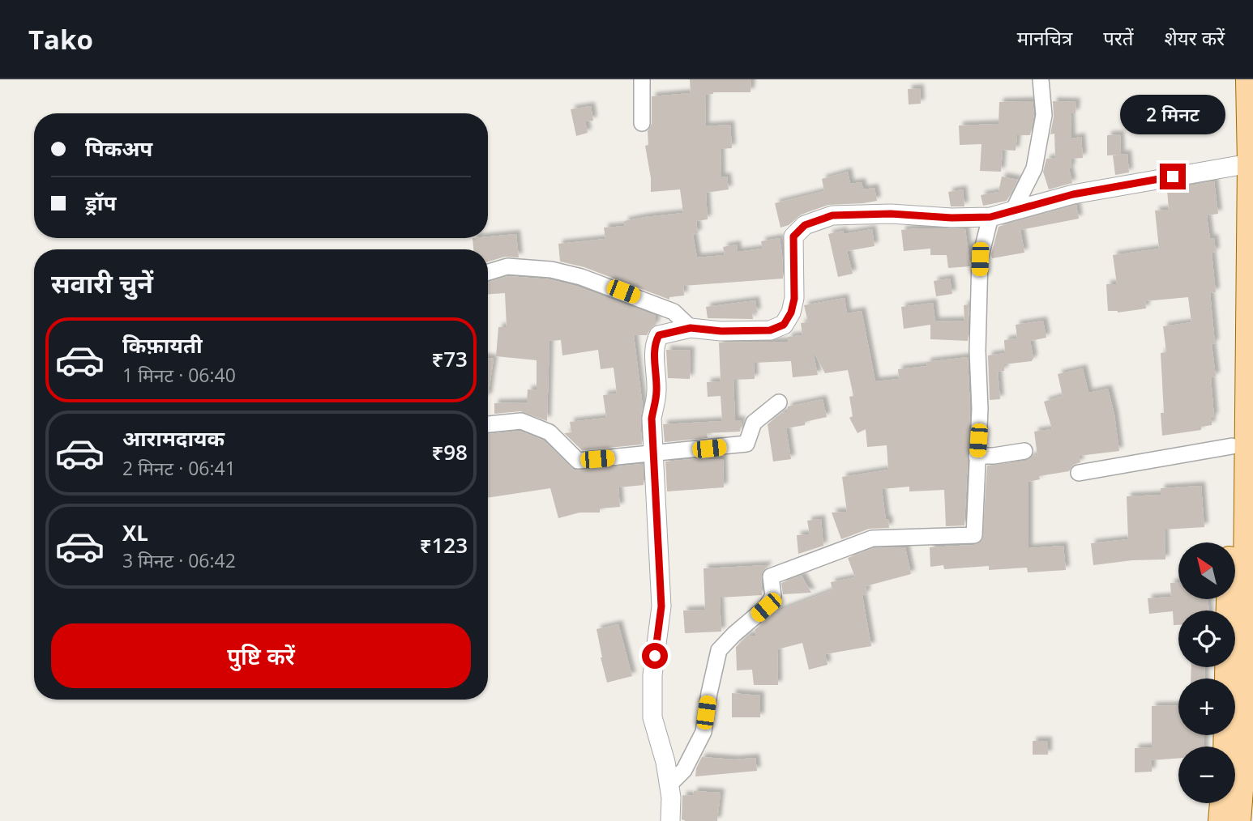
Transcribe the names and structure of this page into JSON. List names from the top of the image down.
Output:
{
  "north": "top left",
  "page": {
    "header": "Tako",
    "nav": ["मानचित्र", "परतें", "शेयर करें"],
    "bubble": "2 मिनट",
    "banner": ["पिकअप", "ड्रॉप"],
    "heading": "सवारी चुनें",
    "list": [
      {
        "name": "किफ़ायती",
        "note": "1 मिनट · 06:40",
        "value": "₹73"
      },
      {
        "name": "आरामदायक",
        "note": "2 मिनट · 06:41",
        "value": "₹98"
      },
      {
        "name": "XL",
        "note": "3 मिनट · 06:42",
        "value": "₹123"
      }
    ],
    "map_buttons": ["+", "−"],
    "buttons": "पुष्टि करें"
  }
}
